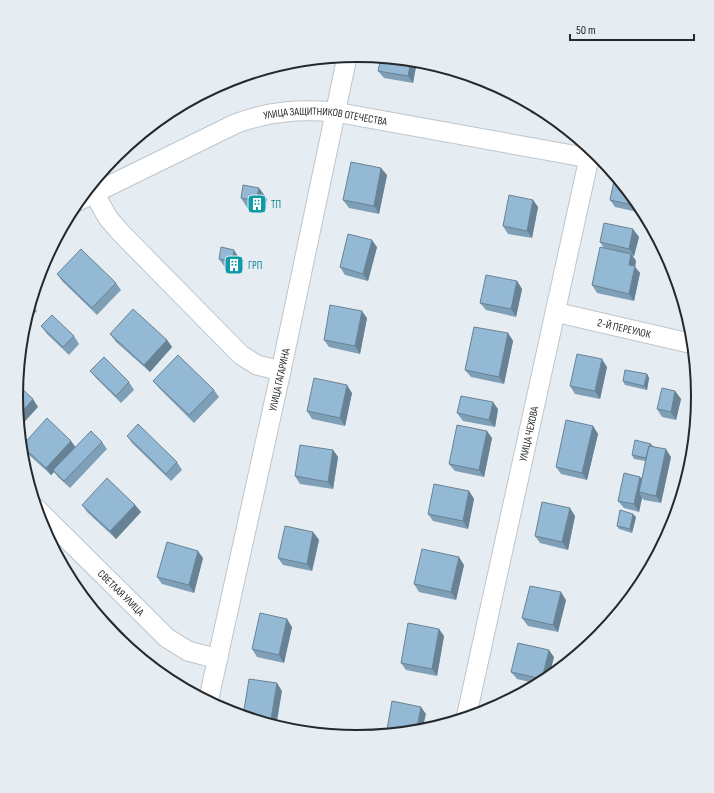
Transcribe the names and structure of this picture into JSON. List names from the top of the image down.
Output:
{
  "streets": {
    "street": [
      "УЛИЦА ЗАЩИТНИКОВ ОТЕЧЕСТВА",
      "2-Й ПЕРЕУЛОК",
      "УЛИЦА ГАГАРИНА",
      "УЛИЦА ЧЕХОВА",
      "СВЕТЛАЯ УЛИЦА"
    ]
  },
  "crossings": [
    ["УЛИЦА ЗАЩИТНИКОВ ОТЕЧЕСТВА", "УЛИЦА ГАГАРИНА"],
    ["2-Й ПЕРЕУЛОК", "УЛИЦА ЧЕХОВА"],
    ["УЛИЦА ГАГАРИНА", "СВЕТЛАЯ УЛИЦА"]
  ],
  "places": {
    "building": ["ТП", "ГРП"]
  },
  "scale_bar": "50 m"
}
